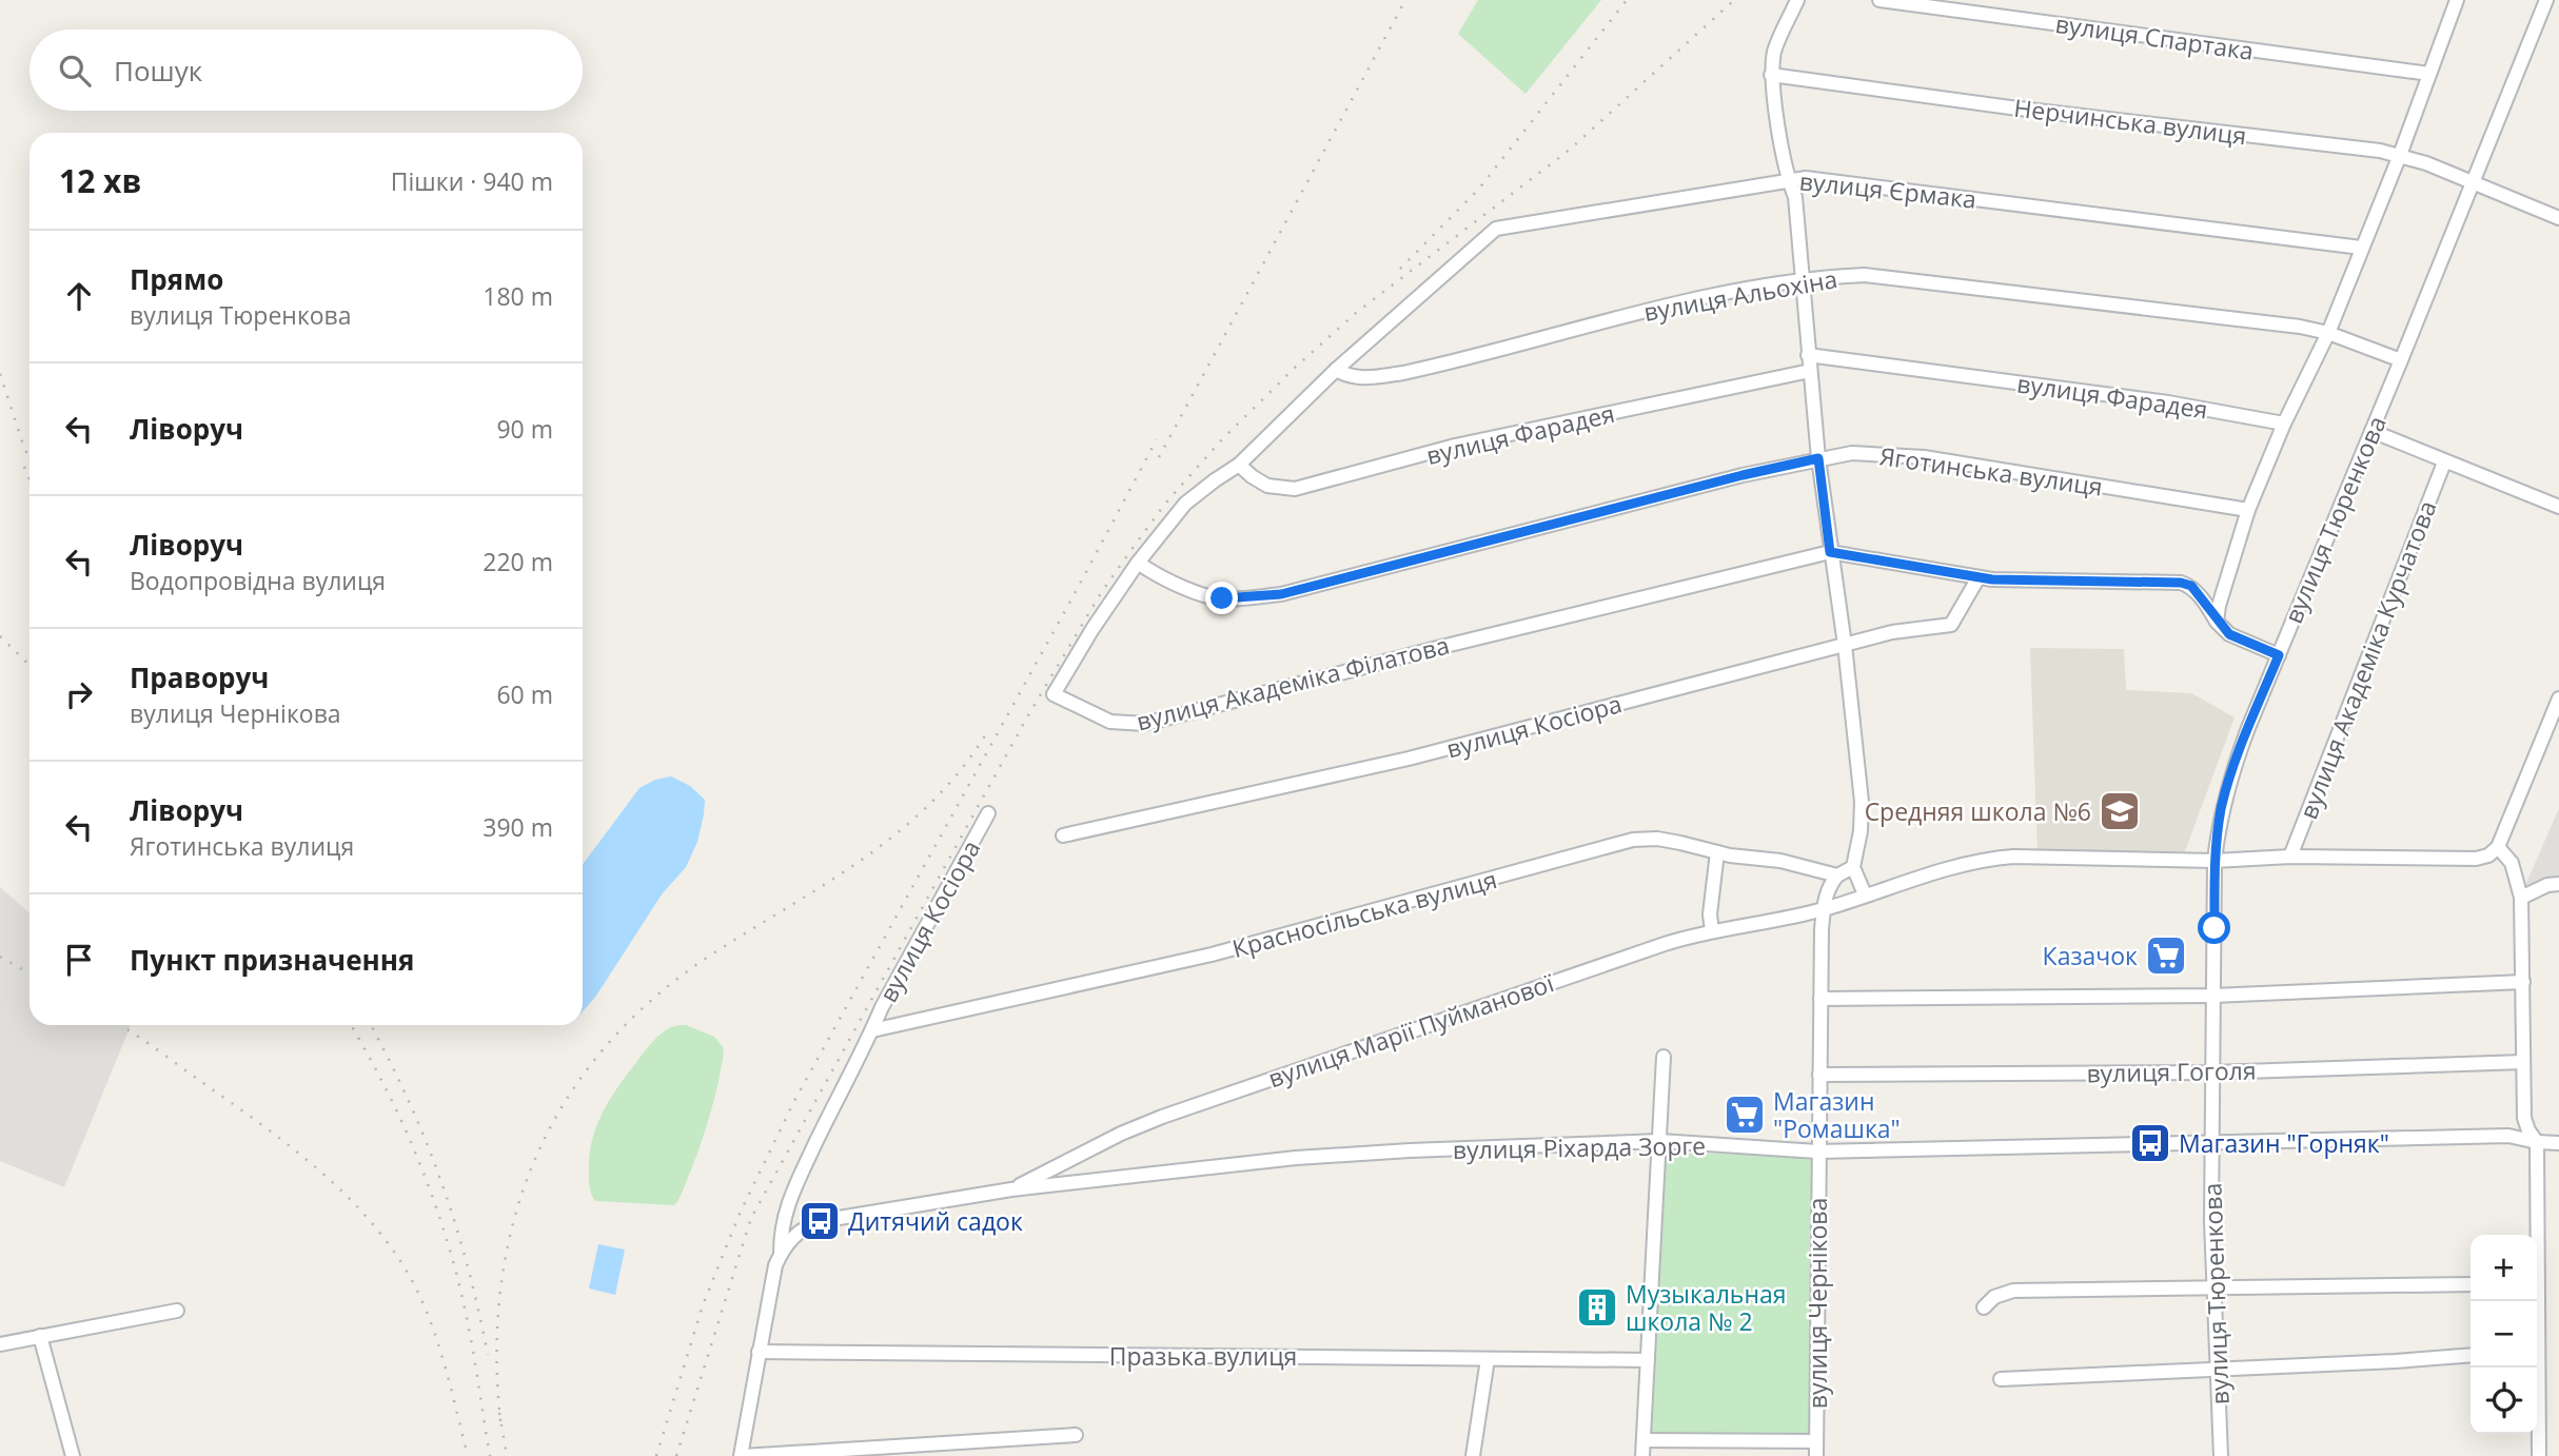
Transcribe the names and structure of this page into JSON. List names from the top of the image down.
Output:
{
  "streets": {
    "street": [
      "вулиця Спартака",
      "Нерчинська вулиця",
      "вулиця Єрмака",
      "вулиця Альохіна",
      "вулиця Фарадея",
      "Яготинська вулиця",
      "вулиця Тюренкова",
      "вулиця Академіка Курчатова",
      "вулиця Академіка Філатова",
      "вулиця Косіора",
      "Красносільська вулиця",
      "вулиця Марії Пуйманової",
      "вулиця Гоголя",
      "вулиця Ріхарда Зорге",
      "вулиця Чернікова",
      "Празька вулиця"
    ]
  },
  "crossings": [
    ["Нерчинська вулиця", "вулиця Тюренкова"],
    ["вулиця Єрмака", "вулиця Альохіна"],
    ["вулиця Єрмака", "вулиця Академіка Філатова"],
    ["вулиця Альохіна", "вулиця Тюренкова"],
    ["вулиця Альохіна", "вулиця Академіка Філатова"],
    ["вулиця Фарадея", "вулиця Академіка Філатова"],
    ["Яготинська вулиця", "вулиця Академіка Філатова"],
    ["вулиця Тюренкова", "вулиця Гоголя"],
    ["вулиця Тюренкова", "вулиця Ріхарда Зорге"],
    ["вулиця Косіора", "Красносільська вулиця"],
    ["вулиця Косіора", "вулиця Ріхарда Зорге"],
    ["вулиця Косіора", "Празька вулиця"],
    ["вулиця Марії Пуйманової", "вулиця Ріхарда Зорге"],
    ["вулиця Марії Пуйманової", "вулиця Чернікова"],
    ["вулиця Гоголя", "вулиця Чернікова"],
    ["вулиця Ріхарда Зорге", "вулиця Чернікова"]
  ],
  "places": {
    "school or university": ["Средняя школа №6"],
    "supermarket": ["Казачок", "Магазин \"Ромашка\""],
    "bus stop": ["Магазин \"Горняк\"", "Дитячий садок"],
    "building": ["Музыкальная школа № 2"]
  },
  "page": {
    "search": "Пошук",
    "heading": ["12 хв", "Пішки · 940 m"],
    "list": [
      ["Прямо", "вулиця Тюренкова", "180 m"],
      ["Ліворуч", "90 m"],
      ["Ліворуч", "Водопровідна вулиця", "220 m"],
      ["Праворуч", "вулиця Чернікова", "60 m"],
      ["Ліворуч", "Яготинська вулиця", "390 m"],
      "Пункт призначення"
    ],
    "map_buttons": ["+", "−"]
  }
}
